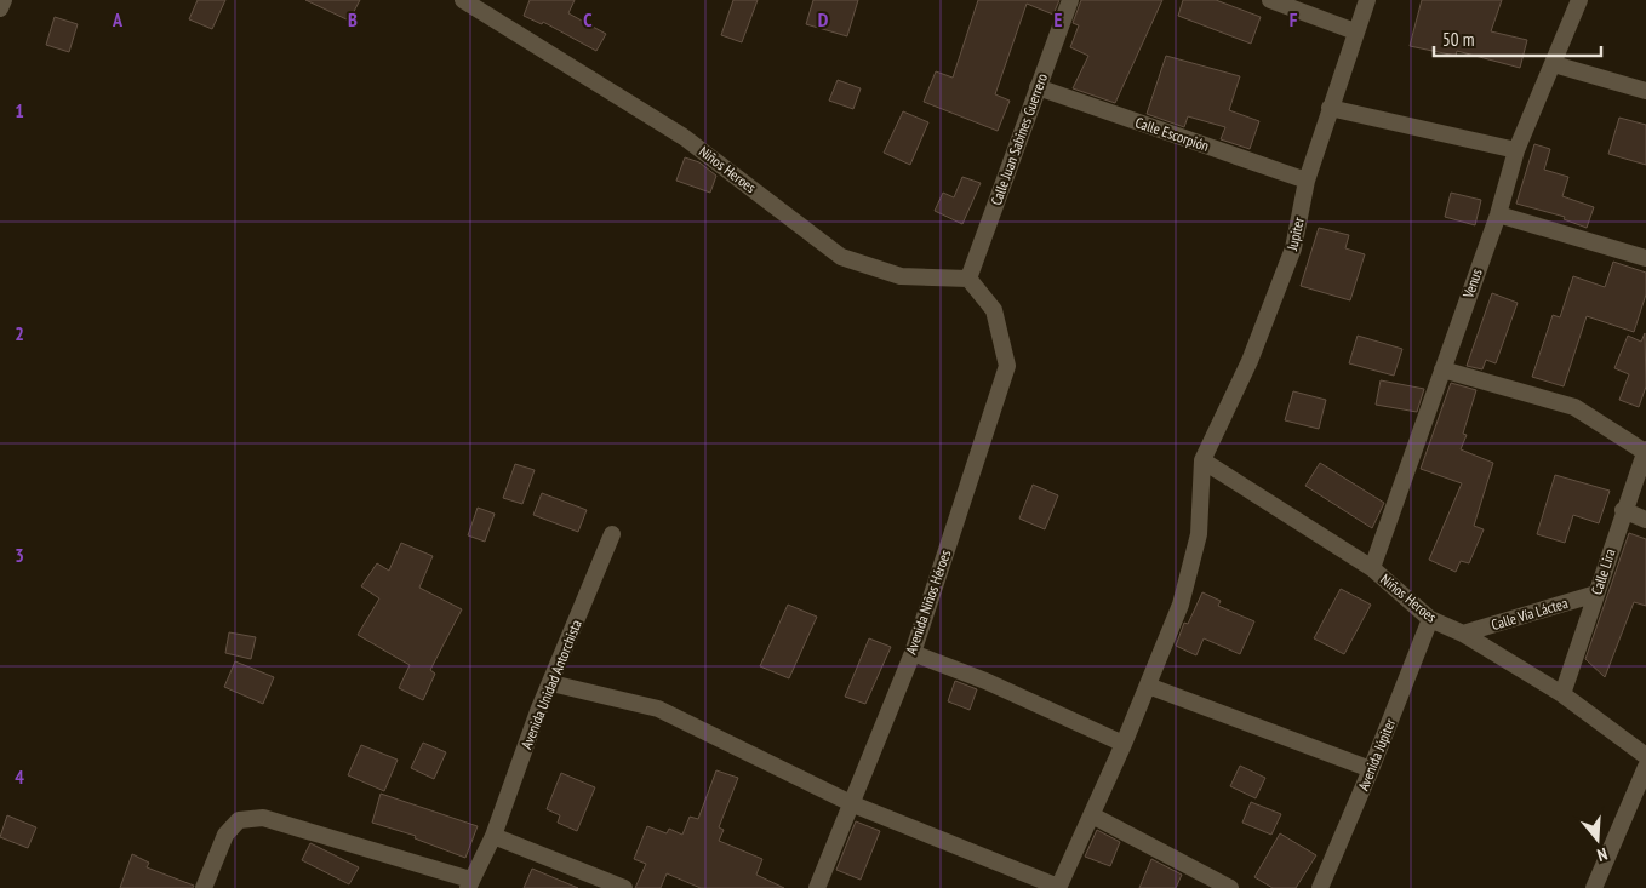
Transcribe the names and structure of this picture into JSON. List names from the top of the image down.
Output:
{
  "streets": {
    "street": [
      "Calle Escorpión",
      "Calle Juan Sabines Guerrero",
      "Niños Heroes",
      "Jupiter",
      "Venus",
      "Calle Lira",
      "Avenida Niños Héroes",
      "Calle Vía Láctea",
      "Avenida Unidad Antorchista",
      "Avenida Júpiter"
    ]
  },
  "crossings": [
    ["Calle Escorpión", "Calle Juan Sabines Guerrero"],
    ["Calle Escorpión", "Jupiter"],
    ["Calle Juan Sabines Guerrero", "Niños Heroes"],
    ["Calle Juan Sabines Guerrero", "Avenida Niños Héroes"],
    ["Niños Heroes", "Jupiter"],
    ["Niños Heroes", "Venus"],
    ["Niños Heroes", "Calle Lira"],
    ["Niños Heroes", "Avenida Niños Héroes"],
    ["Niños Heroes", "Calle Vía Láctea"],
    ["Niños Heroes", "Avenida Júpiter"],
    ["Calle Lira", "Calle Vía Láctea"]
  ],
  "scale_bar": "50 m",
  "north": "bottom",
  "grid": {
    "columns": [
      "A",
      "B",
      "C",
      "D",
      "E",
      "F"
    ],
    "rows": [
      "1",
      "2",
      "3",
      "4"
    ]
  }
}
